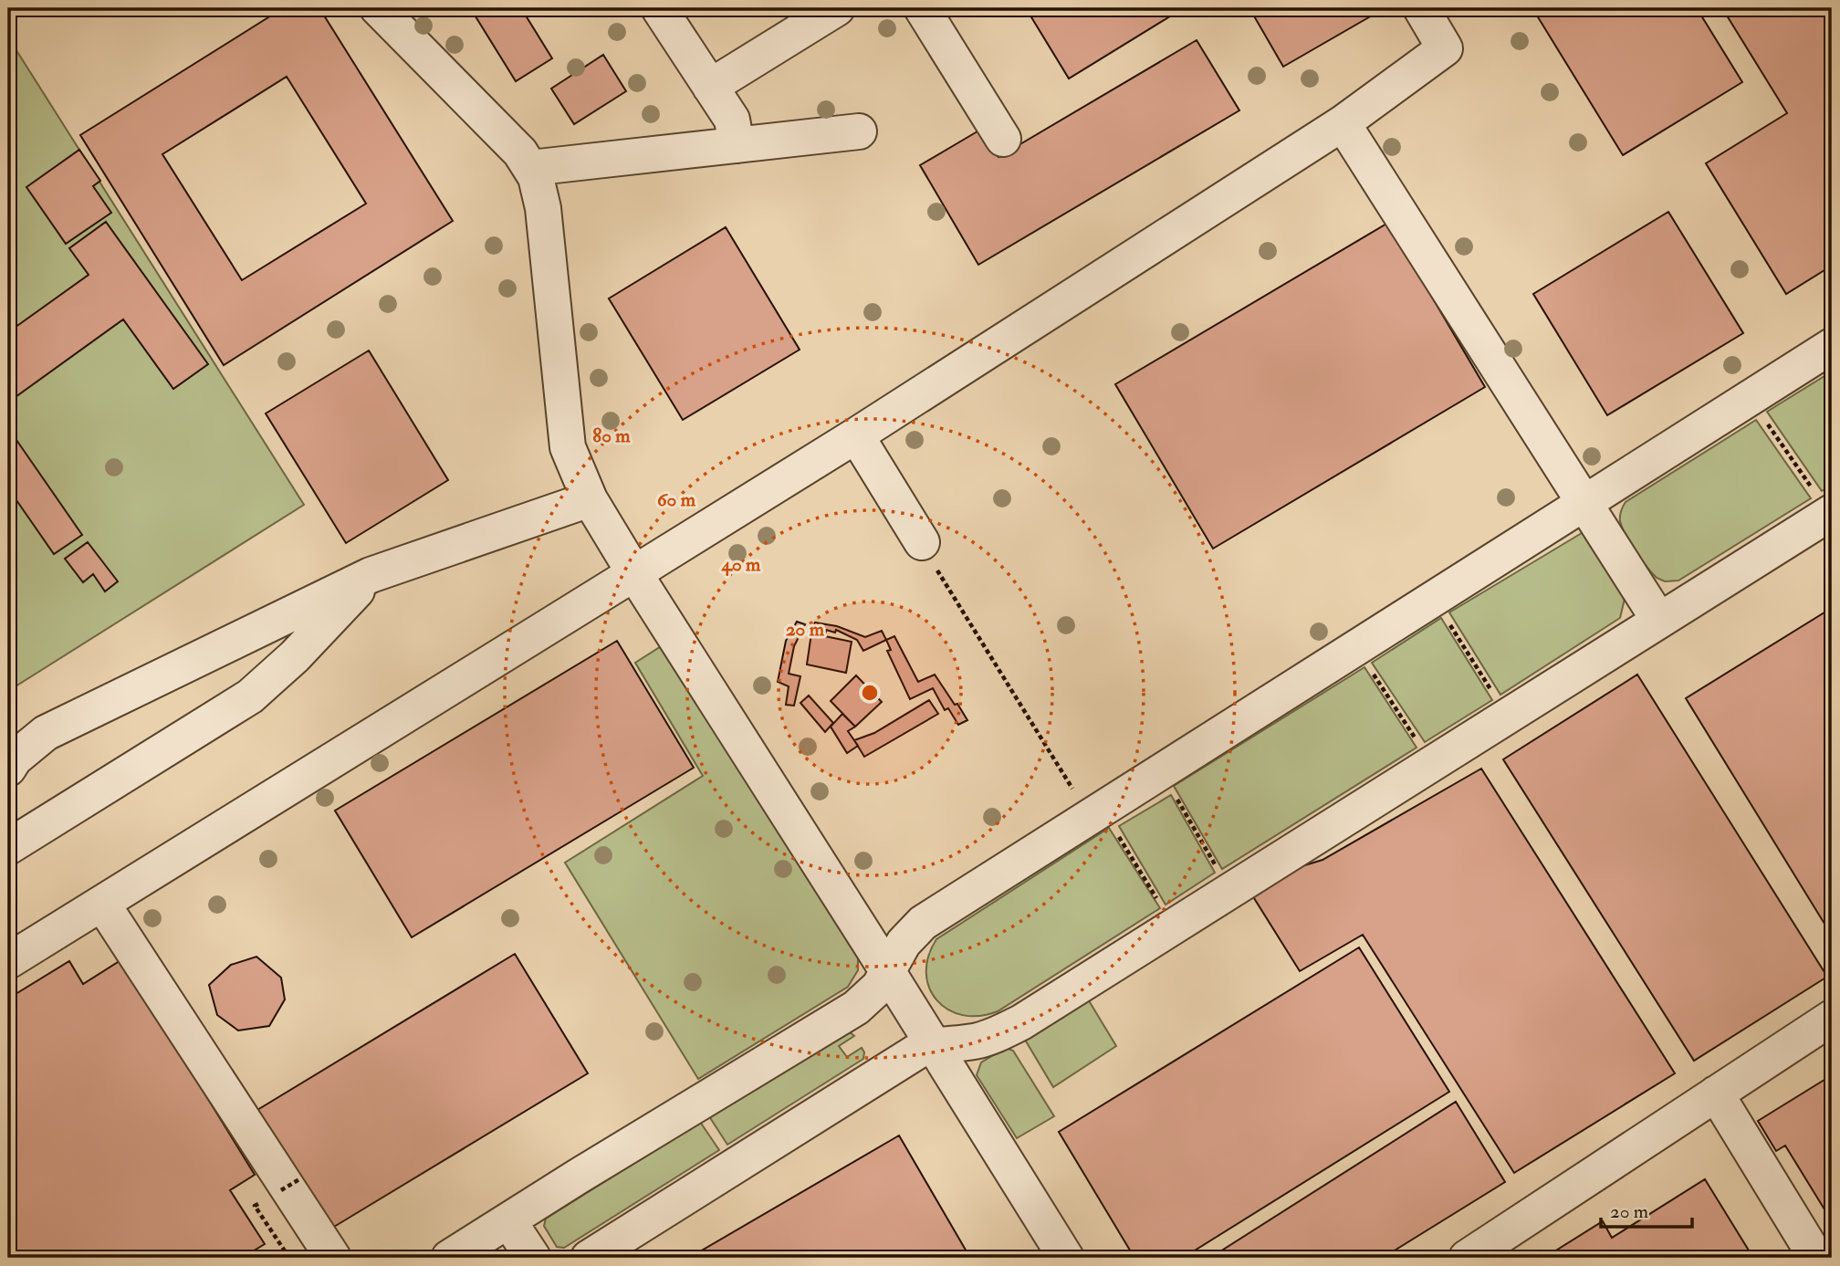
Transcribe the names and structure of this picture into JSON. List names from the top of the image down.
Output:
{
  "scale_bar": "20 m",
  "rings": [
    "80 m",
    "60 m",
    "40 m",
    "20 m"
  ]
}
